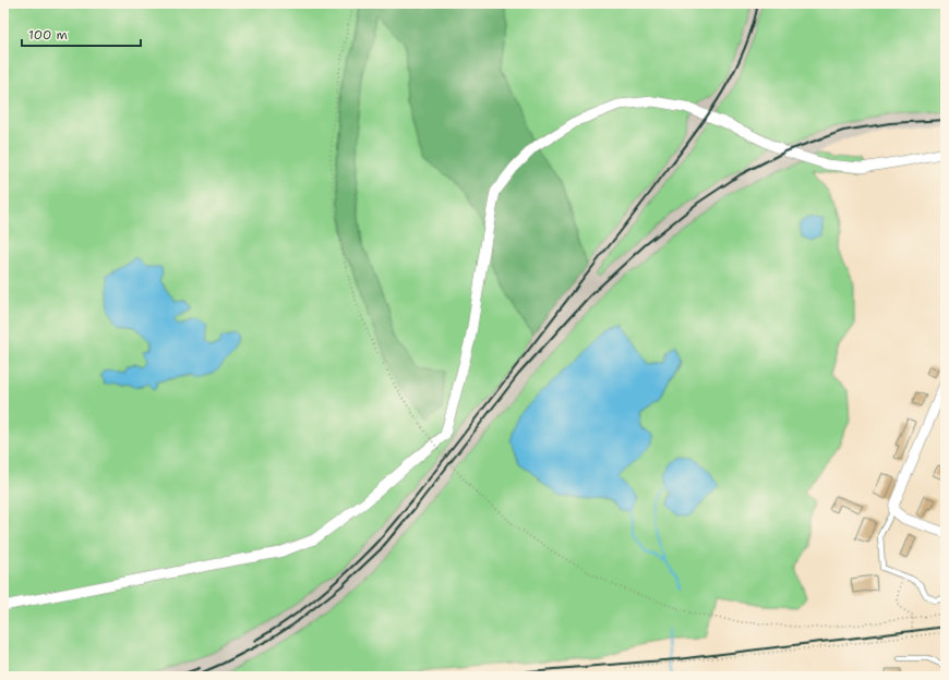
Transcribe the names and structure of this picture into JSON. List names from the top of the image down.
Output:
{
  "scale_bar": "100 m"
}
